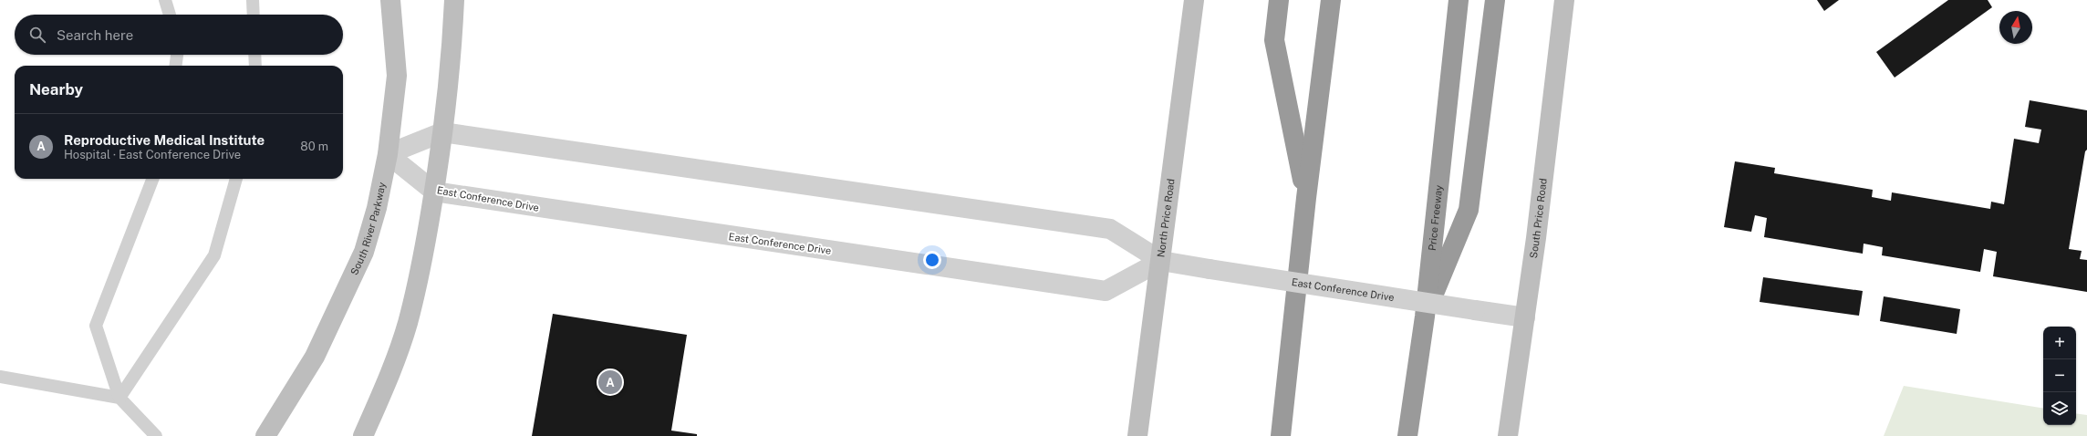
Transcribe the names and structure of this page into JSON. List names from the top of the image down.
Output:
{
  "streets": {
    "highway": ["Price Freeway"],
    "street": [
      "East Conference Drive",
      "North Price Road",
      "South Price Road",
      "South River Parkway"
    ]
  },
  "crossings": [
    ["East Conference Drive", "North Price Road"],
    ["East Conference Drive", "South Price Road"],
    ["East Conference Drive", "South River Parkway"]
  ],
  "north": "top",
  "page": {
    "search": "Search here",
    "heading": "Nearby",
    "list": [
      {
        "mark": "A",
        "name": "Reproductive Medical Institute",
        "note": "Hospital · East Conference Drive",
        "value": "80 m"
      }
    ],
    "map_buttons": ["+", "−"],
    "pins": "A"
  }
}
